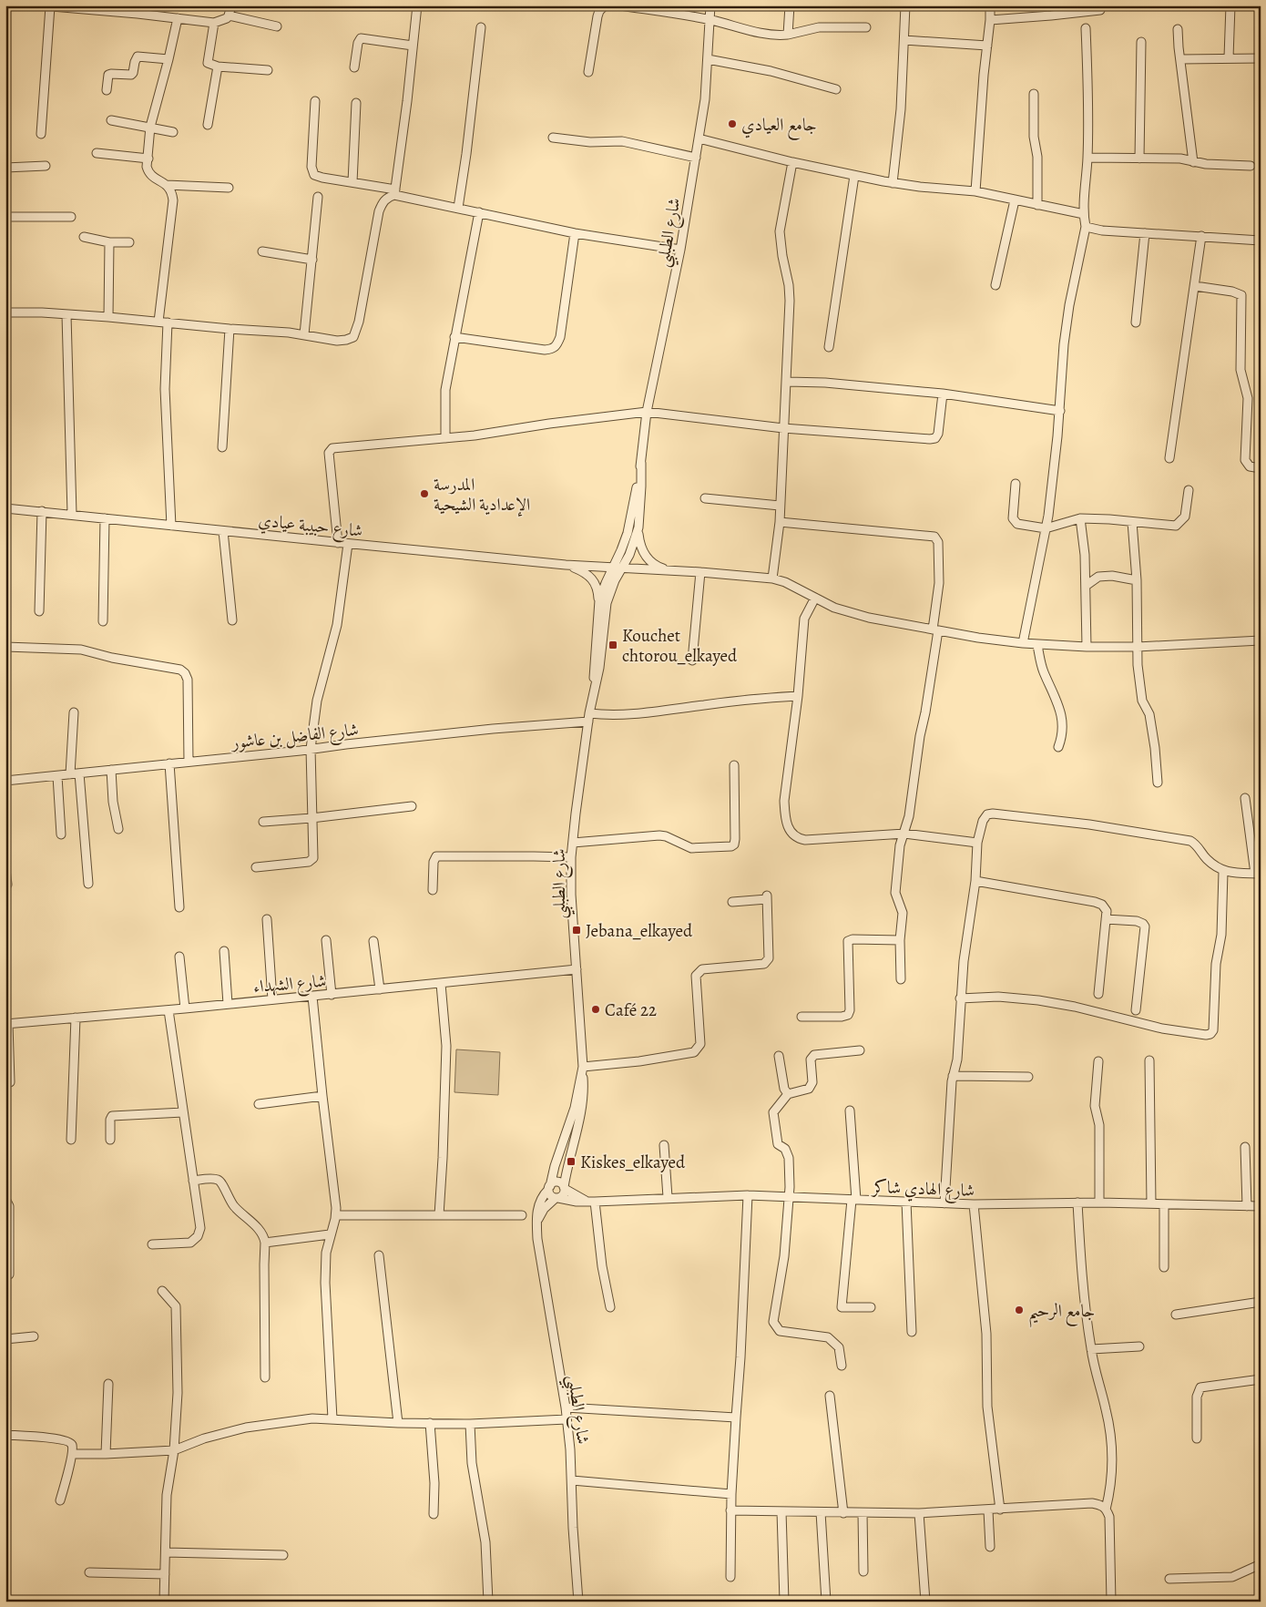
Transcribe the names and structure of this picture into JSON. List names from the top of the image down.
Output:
{
  "streets": {
    "street": [
      "شارع الطبلبي",
      "شارع حبيبة عيادي",
      "شارع الفاضل بن عاشور",
      "شارع الشهداء",
      "شارع الهادي شاكر"
    ]
  },
  "crossings": [
    ["شارع الطبلبي", "شارع حبيبة عيادي"],
    ["شارع الطبلبي", "شارع الفاضل بن عاشور"],
    ["شارع الطبلبي", "شارع الشهداء"],
    ["شارع الطبلبي", "شارع الهادي شاكر"]
  ],
  "places": {
    "other": [
      "جامع العيادي",
      "المدرسة الإعدادية الشيحية",
      "Café 22",
      "جامع الرحيم"
    ],
    "transit": ["Kouchet chtorou_elkayed", "Jebana_elkayed", "Kiskes_elkayed"]
  }
}
